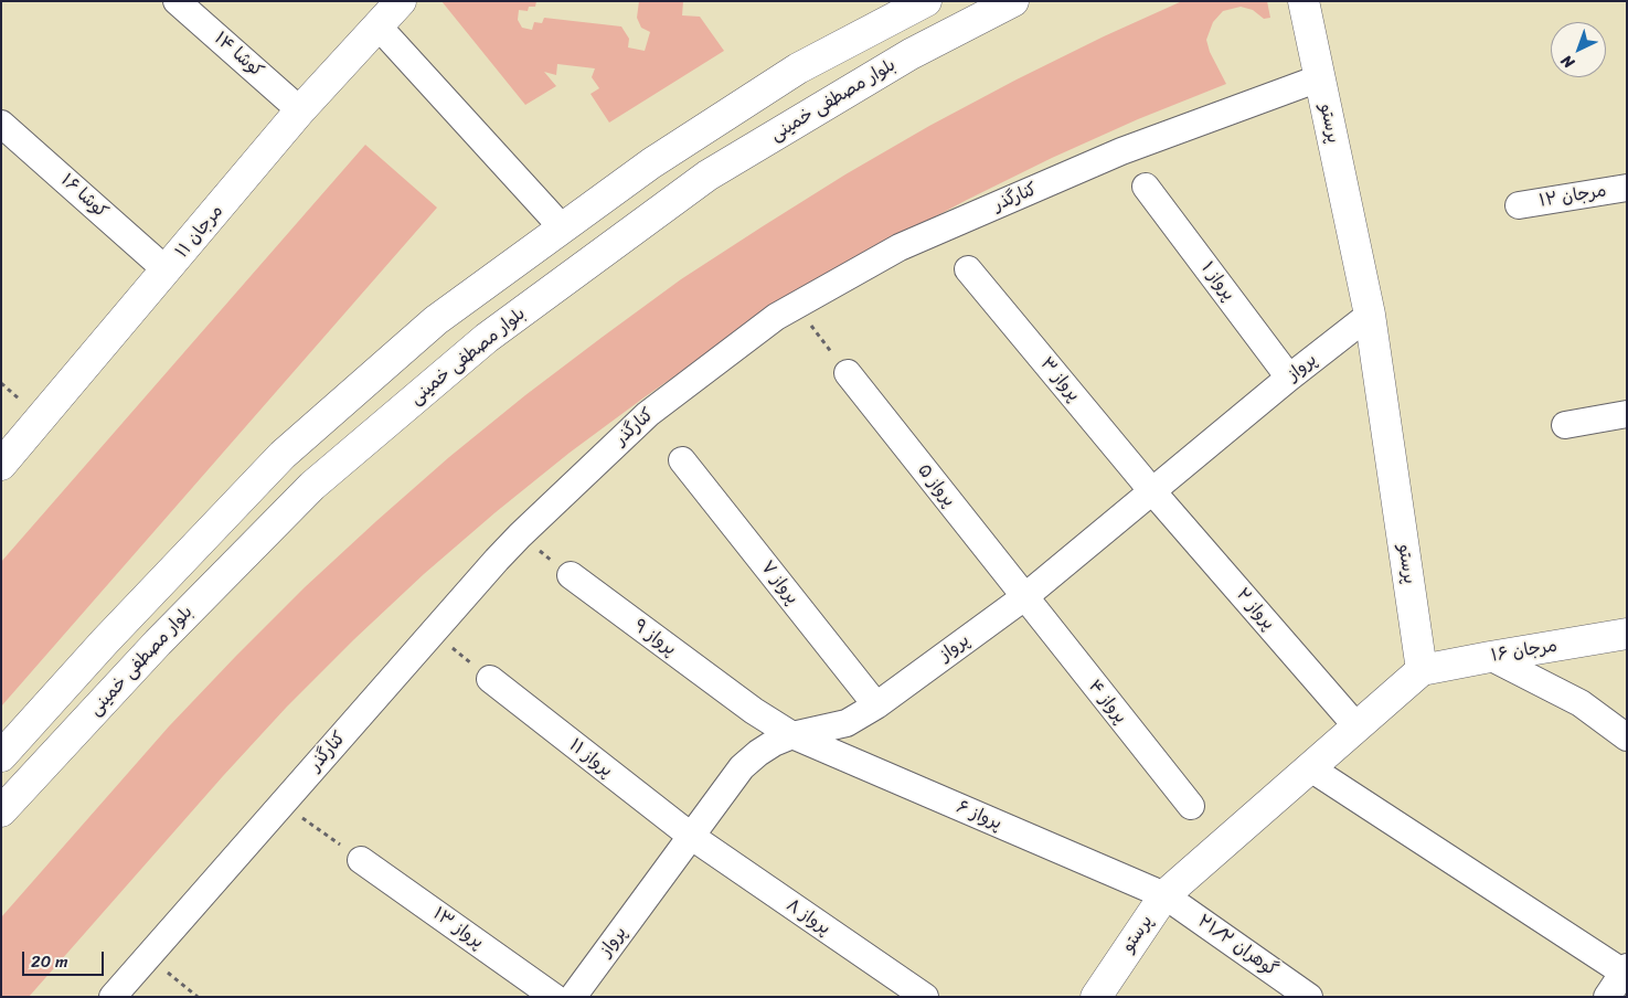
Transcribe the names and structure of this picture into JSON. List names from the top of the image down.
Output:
{
  "streets": {
    "main road": [
      "بلوار مصطفی خمینی",
      "پرستو",
      "مرجان ۱۱",
      "مرجان ۱۶"
    ],
    "street": [
      "کوشا ۱۴",
      "کوشا ۱۶",
      "مرجان ۱۲",
      "کنارگذر",
      "پرواز ۱",
      "پرواز",
      "پرواز ۳",
      "پرواز ۵",
      "پرواز ۷",
      "پرواز ۲",
      "پرواز ۹",
      "پرواز ۴",
      "پرواز ۱۱",
      "پرواز ۶",
      "پرواز ۸",
      "پرواز ۱۳",
      "گوهران ۲۱/۲"
    ]
  },
  "crossings": [
    ["کوشا ۱۴", "مرجان ۱۱"],
    ["پرستو", "کنارگذر"],
    ["پرستو", "پرواز"],
    ["پرستو", "پرواز ۲"],
    ["پرستو", "مرجان ۱۶"],
    ["پرستو", "پرواز ۶"],
    ["پرستو", "گوهران ۲۱/۲"],
    ["کوشا ۱۶", "مرجان ۱۱"],
    ["پرواز ۱", "پرواز"],
    ["پرواز", "پرواز ۳"],
    ["پرواز", "پرواز ۵"],
    ["پرواز", "پرواز ۷"],
    ["پرواز", "پرواز ۲"],
    ["پرواز", "پرواز ۹"],
    ["پرواز", "پرواز ۴"],
    ["پرواز", "پرواز ۱۱"],
    ["پرواز", "پرواز ۶"],
    ["پرواز", "پرواز ۸"],
    ["پرواز ۳", "پرواز ۲"],
    ["پرواز ۵", "پرواز ۴"],
    ["پرواز ۹", "پرواز ۶"],
    ["پرواز ۱۱", "پرواز ۸"],
    ["پرواز ۶", "گوهران ۲۱/۲"]
  ],
  "scale_bar": "20 m",
  "north": "bottom left"
}
